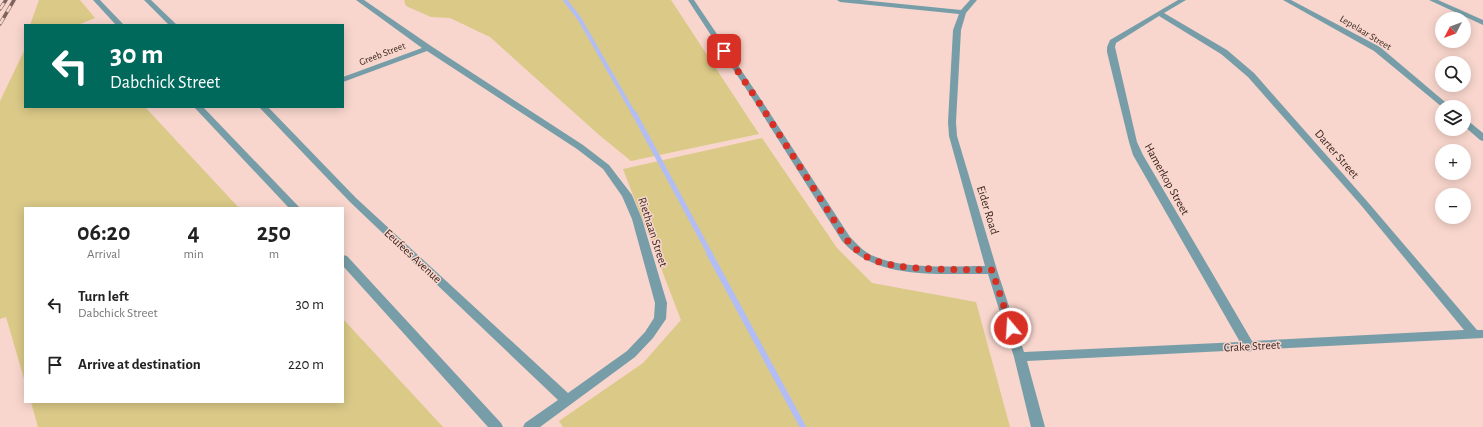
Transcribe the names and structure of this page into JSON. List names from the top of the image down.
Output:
{
  "streets": {
    "street": [
      "Lepelaar Street",
      "Greeb Street",
      "Darter Street",
      "Hamerkop Street",
      "Eider Road",
      "Riethaan Street",
      "Eeufees Avenue",
      "Crake Street"
    ]
  },
  "crossings": [
    ["Greeb Street", "Riethaan Street"],
    ["Darter Street", "Hamerkop Street"],
    ["Darter Street", "Crake Street"],
    ["Hamerkop Street", "Crake Street"],
    ["Eider Road", "Crake Street"],
    ["Riethaan Street", "Eeufees Avenue"]
  ],
  "north": "bottom left",
  "page": {
    "map_buttons": ["+", "−"],
    "turn": ["30 m", "Dabchick Street"],
    "eta": [
      "06:20",
      "Arrival",
      "4",
      "min",
      "250",
      "m"
    ],
    "list": [
      {
        "name": "Turn left",
        "note": "Dabchick Street",
        "value": "30 m"
      },
      {
        "name": "Arrive at destination",
        "value": "220 m"
      }
    ]
  }
}
